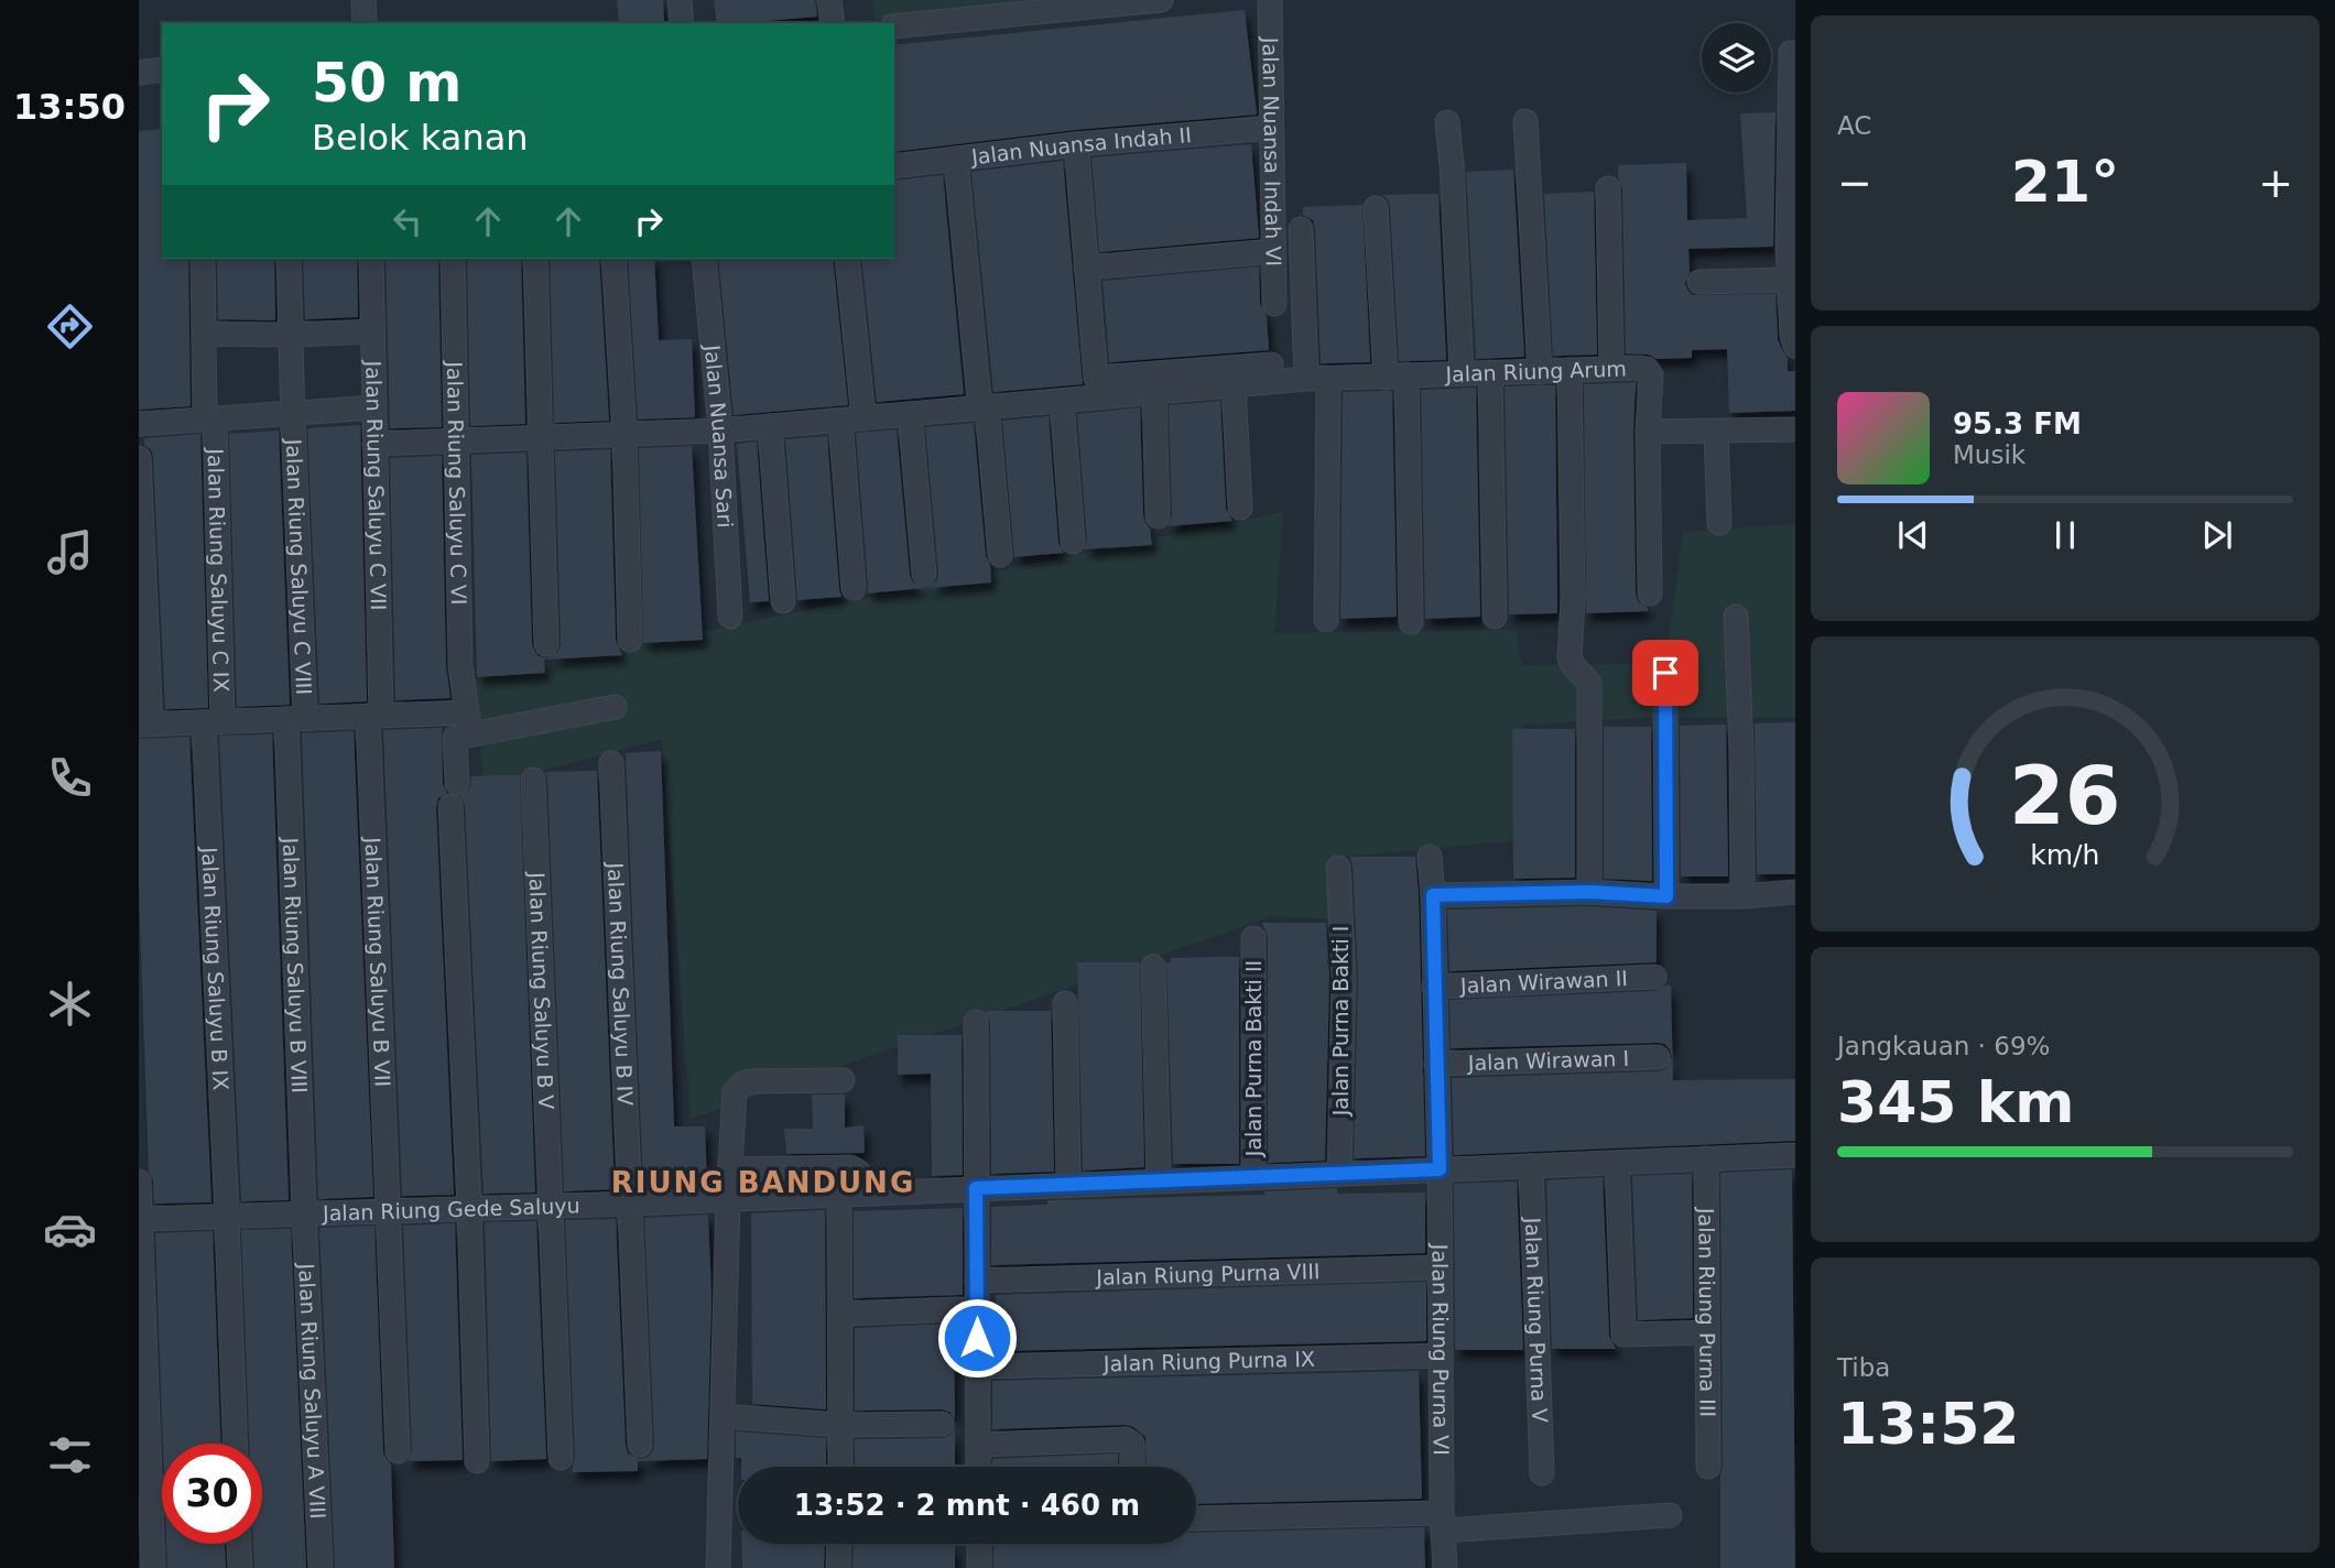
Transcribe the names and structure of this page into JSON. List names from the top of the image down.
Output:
{
  "streets": {
    "street": [
      "Jalan Nuansa Indah II",
      "Jalan Nuansa Indah VI",
      "Jalan Riung Arum",
      "Jalan Nuansa Sari",
      "Jalan Riung Saluyu C VI",
      "Jalan Riung Saluyu C VII",
      "Jalan Riung Saluyu C VIII",
      "Jalan Riung Saluyu C IX",
      "Jalan Riung Saluyu B VII",
      "Jalan Riung Saluyu B VIII",
      "Jalan Riung Saluyu B IX",
      "Jalan Wirawan II",
      "Jalan Riung Saluyu B IV",
      "Jalan Riung Saluyu B V",
      "Jalan Purna Bakti I",
      "Jalan Purna Bakti II",
      "Jalan Wirawan I",
      "Jalan Riung Gede Saluyu",
      "Jalan Riung Purna VIII",
      "Jalan Riung Purna III",
      "Jalan Riung Purna V",
      "Jalan Riung Purna VI",
      "Jalan Riung Purna IX",
      "Jalan Riung Saluyu A VIII"
    ]
  },
  "crossings": [
    ["Jalan Nuansa Indah II", "Jalan Nuansa Indah VI"],
    ["Jalan Riung Arum", "Jalan Nuansa Sari"],
    ["Jalan Riung Arum", "Jalan Riung Saluyu C VI"],
    ["Jalan Riung Arum", "Jalan Riung Saluyu C VII"],
    ["Jalan Riung Saluyu C VII", "Jalan Riung Saluyu B VII"],
    ["Jalan Riung Saluyu C VIII", "Jalan Riung Saluyu B VIII"],
    ["Jalan Riung Saluyu C IX", "Jalan Riung Saluyu B IX"],
    ["Jalan Riung Saluyu B VII", "Jalan Riung Gede Saluyu"],
    ["Jalan Riung Saluyu B VIII", "Jalan Riung Gede Saluyu"],
    ["Jalan Riung Saluyu B VIII", "Jalan Riung Saluyu A VIII"],
    ["Jalan Riung Saluyu B IX", "Jalan Riung Gede Saluyu"],
    ["Jalan Wirawan II", "Jalan Riung Purna VI"],
    ["Jalan Riung Saluyu B IV", "Jalan Riung Gede Saluyu"],
    ["Jalan Riung Saluyu B V", "Jalan Riung Gede Saluyu"],
    ["Jalan Purna Bakti I", "Jalan Riung Gede Saluyu"],
    ["Jalan Purna Bakti II", "Jalan Riung Gede Saluyu"],
    ["Jalan Wirawan I", "Jalan Riung Purna VI"],
    ["Jalan Riung Gede Saluyu", "Jalan Riung Purna III"],
    ["Jalan Riung Gede Saluyu", "Jalan Riung Purna V"],
    ["Jalan Riung Gede Saluyu", "Jalan Riung Purna VI"],
    ["Jalan Riung Gede Saluyu", "Jalan Riung Saluyu A VIII"],
    ["Jalan Riung Purna VIII", "Jalan Riung Purna VI"],
    ["Jalan Riung Purna VI", "Jalan Riung Purna IX"]
  ],
  "districts": ["RIUNG BANDUNG"],
  "page": {
    "tabs": "13:50",
    "tile": [
      "AC",
      ["Jangkauan · 69%", "345 km"],
      ["Tiba", "13:52"]
    ],
    "turn": ["50 m", "Belok kanan"],
    "heat": ["−", "21°", "+"],
    "song": ["95.3 FM", "Musik"],
    "limit": "30",
    "trip": "13:52 · 2 mnt · 460 m",
    "gauge": ["26", "km/h"]
  }
}
